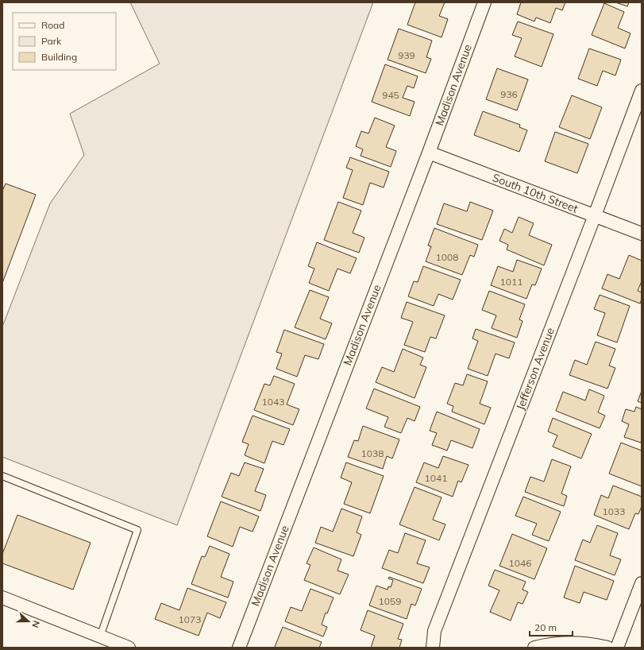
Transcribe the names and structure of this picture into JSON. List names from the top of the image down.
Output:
{
  "streets": {
    "street": ["Madison Avenue", "South 10th Street", "Jefferson Avenue"]
  },
  "crossings": [
    ["Madison Avenue", "South 10th Street"],
    ["South 10th Street", "Jefferson Avenue"]
  ],
  "house_numbers": [
    "939",
    "936",
    "945",
    "1008",
    "1011",
    "1043",
    "1038",
    "1041",
    "1033",
    "1046",
    "1059",
    "1073"
  ],
  "legend": ["Road", "Park", "Building"],
  "scale_bar": "20 m",
  "north": "right"
}
